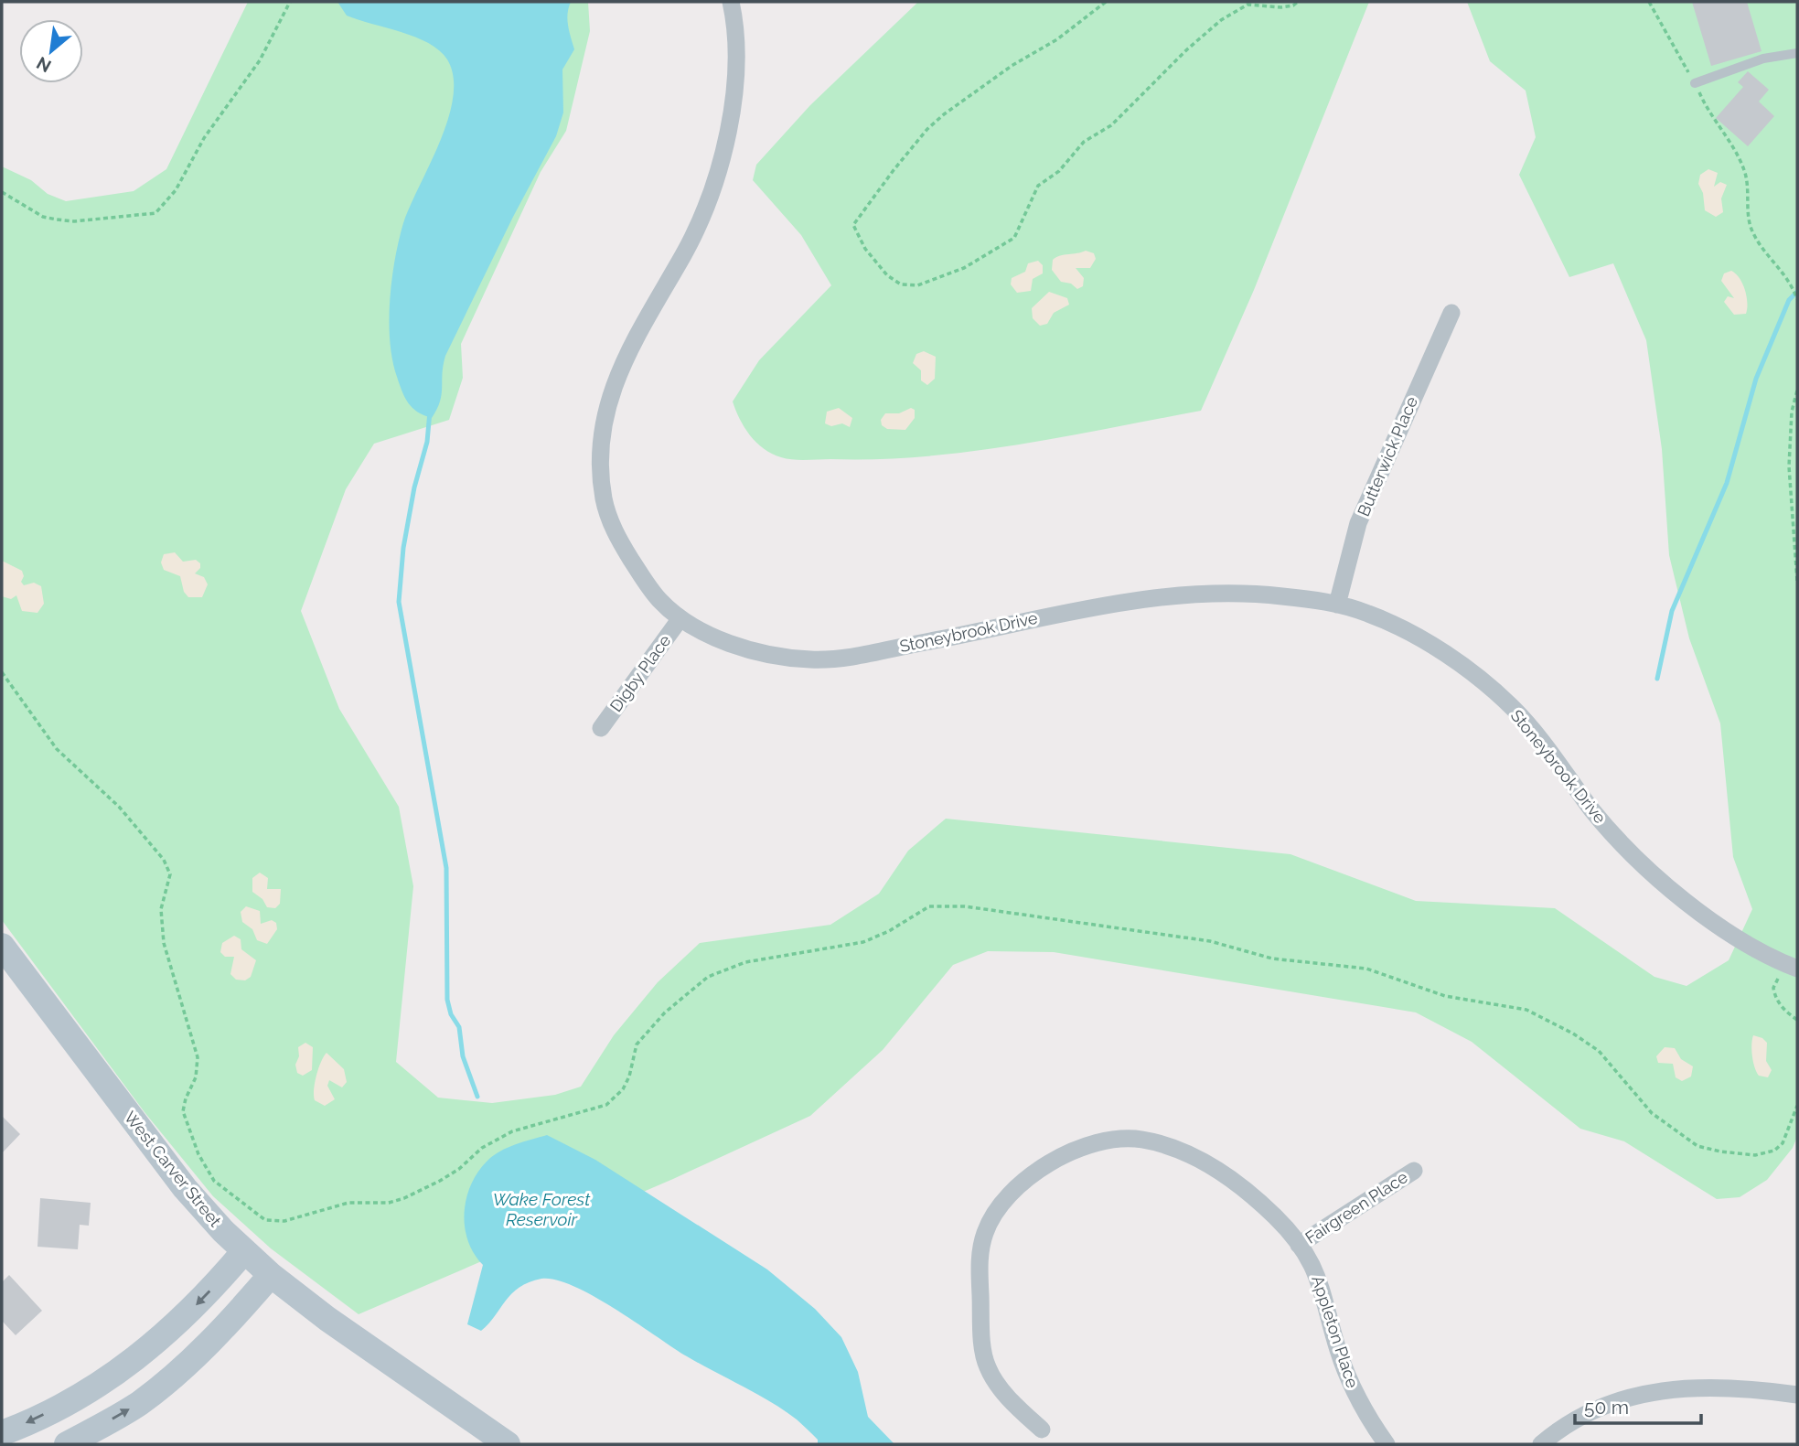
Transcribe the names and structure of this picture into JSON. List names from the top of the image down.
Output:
{
  "streets": {
    "street": [
      "Butterwick Place",
      "Stoneybrook Drive",
      "Digby Place",
      "West Carver Street",
      "Fairgreen Place",
      "Appleton Place"
    ]
  },
  "crossings": [
    ["Butterwick Place", "Stoneybrook Drive"],
    ["Stoneybrook Drive", "Digby Place"],
    ["Fairgreen Place", "Appleton Place"]
  ],
  "water": ["Wake Forest Reservoir"],
  "scale_bar": "50 m",
  "north": "bottom left"
}
